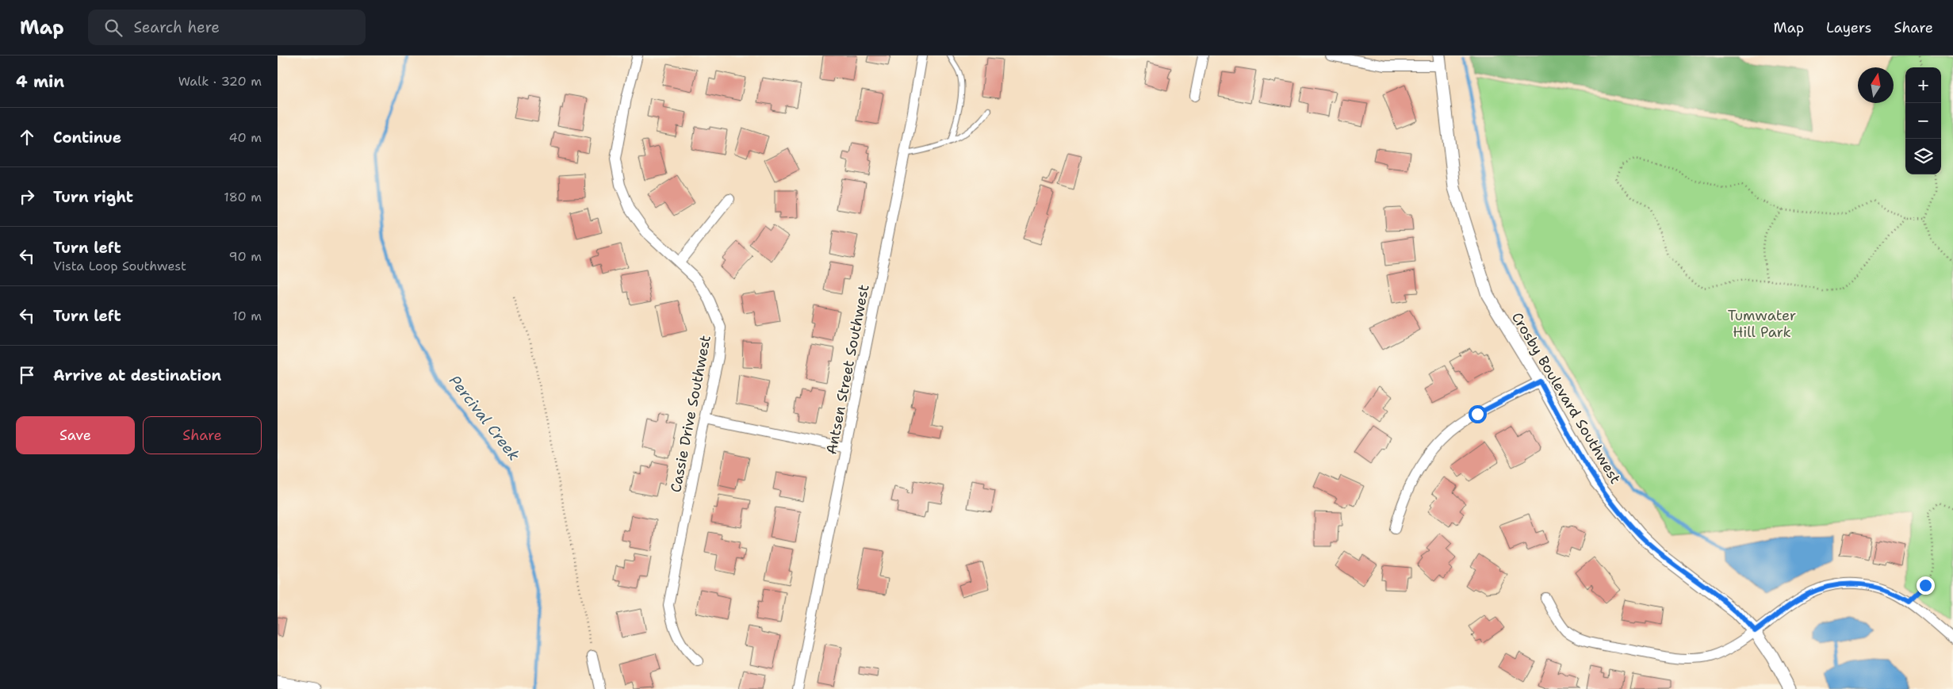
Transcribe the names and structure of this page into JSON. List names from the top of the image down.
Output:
{
  "streets": {
    "street": ["Antsen Street Southwest", "Crosby Boulevard Southwest", "Cassie Drive Southwest"]
  },
  "water": ["Percival Creek"],
  "parks": ["Tumwater Hill Park"],
  "north": "top",
  "page": {
    "header": "Map",
    "search": "Search here",
    "nav": ["Map", "Layers", "Share"],
    "heading": ["4 min", "Walk · 320 m"],
    "map_buttons": ["+", "−"],
    "list": [
      ["Continue", "40 m"],
      ["Turn right", "180 m"],
      ["Turn left", "Vista Loop Southwest", "90 m"],
      ["Turn left", "10 m"],
      "Arrive at destination"
    ],
    "buttons": ["Save", "Share"]
  }
}
